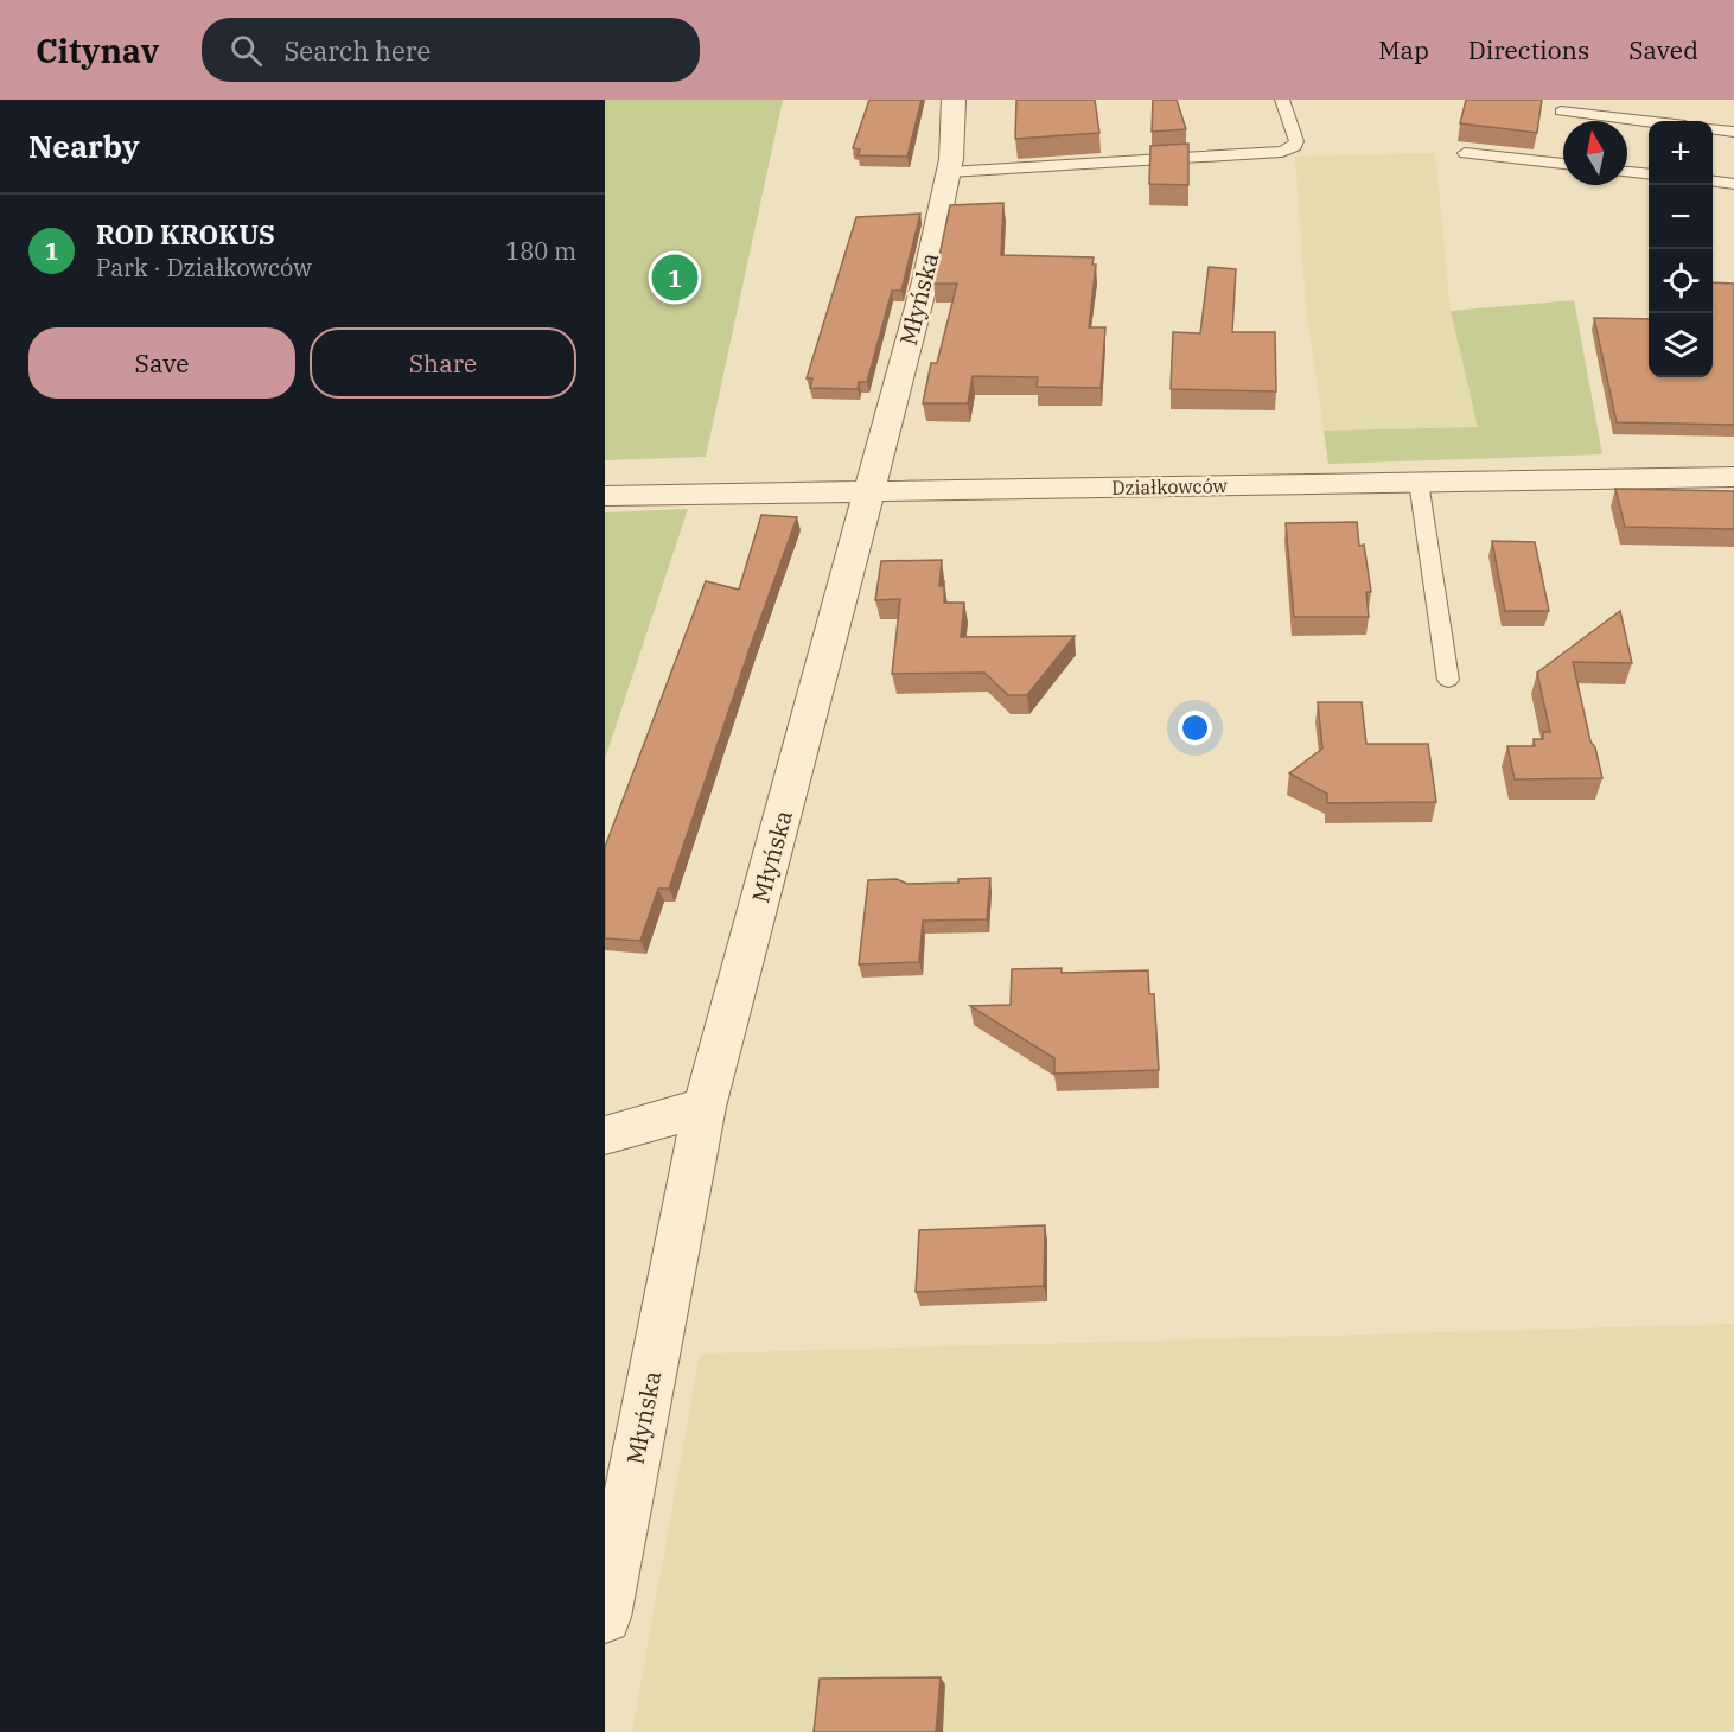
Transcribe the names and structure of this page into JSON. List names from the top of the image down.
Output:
{
  "streets": {
    "street": ["Młyńska", "Działkowców"]
  },
  "crossings": [
    ["Młyńska", "Działkowców"]
  ],
  "north": "top",
  "page": {
    "header": "Citynav",
    "search": "Search here",
    "nav": ["Map", "Directions", "Saved"],
    "heading": "Nearby",
    "map_buttons": ["+", "−"],
    "list": [
      {
        "mark": "1",
        "name": "ROD KROKUS",
        "note": "Park · Działkowców",
        "value": "180 m"
      }
    ],
    "pins": "1",
    "buttons": ["Save", "Share"]
  }
}
